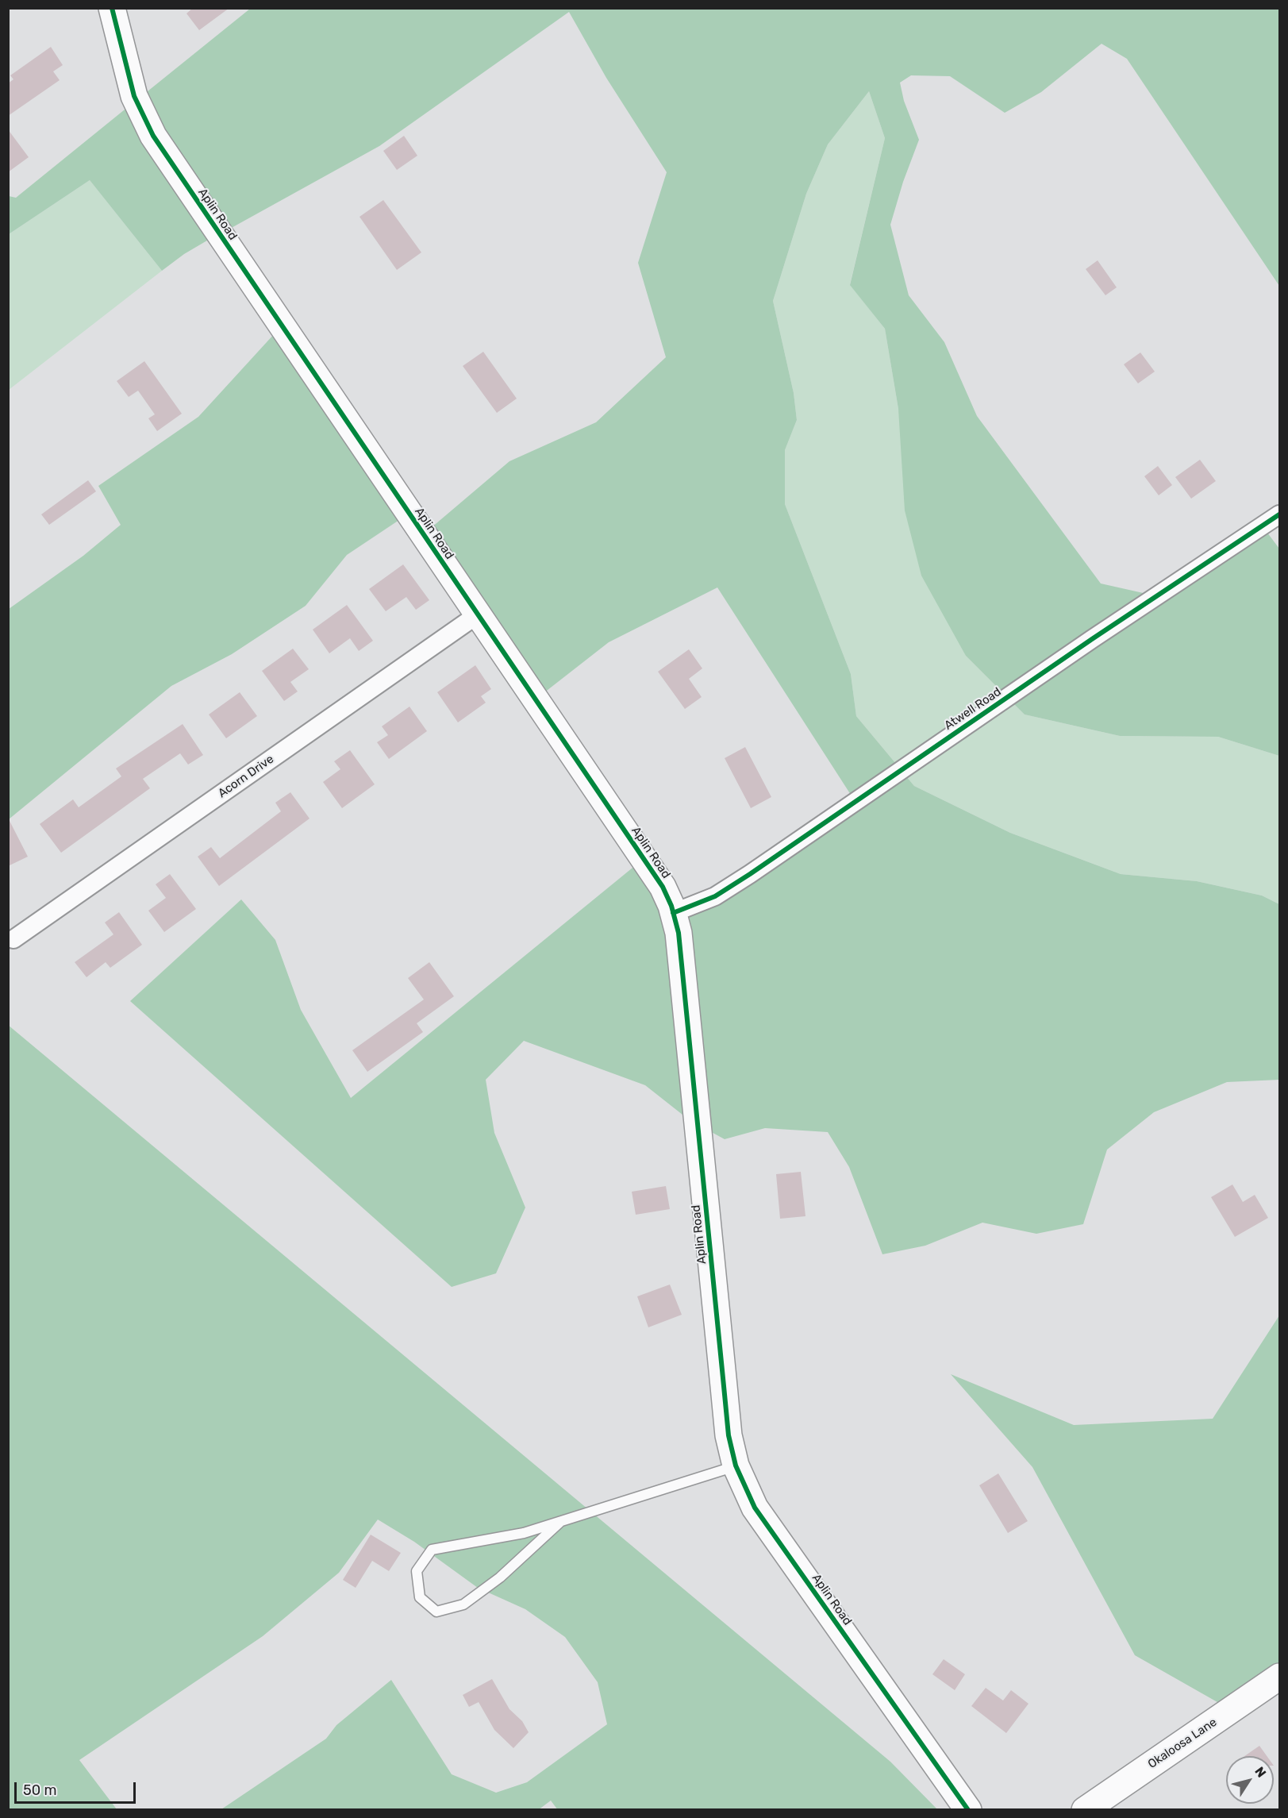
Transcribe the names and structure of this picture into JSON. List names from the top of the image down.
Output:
{
  "streets": {
    "street": [
      "Aplin Road",
      "Atwell Road",
      "Acorn Drive",
      "Okaloosa Lane"
    ]
  },
  "crossings": [
    ["Aplin Road", "Atwell Road"],
    ["Aplin Road", "Acorn Drive"]
  ],
  "scale_bar": "50 m",
  "north": "top right"
}
